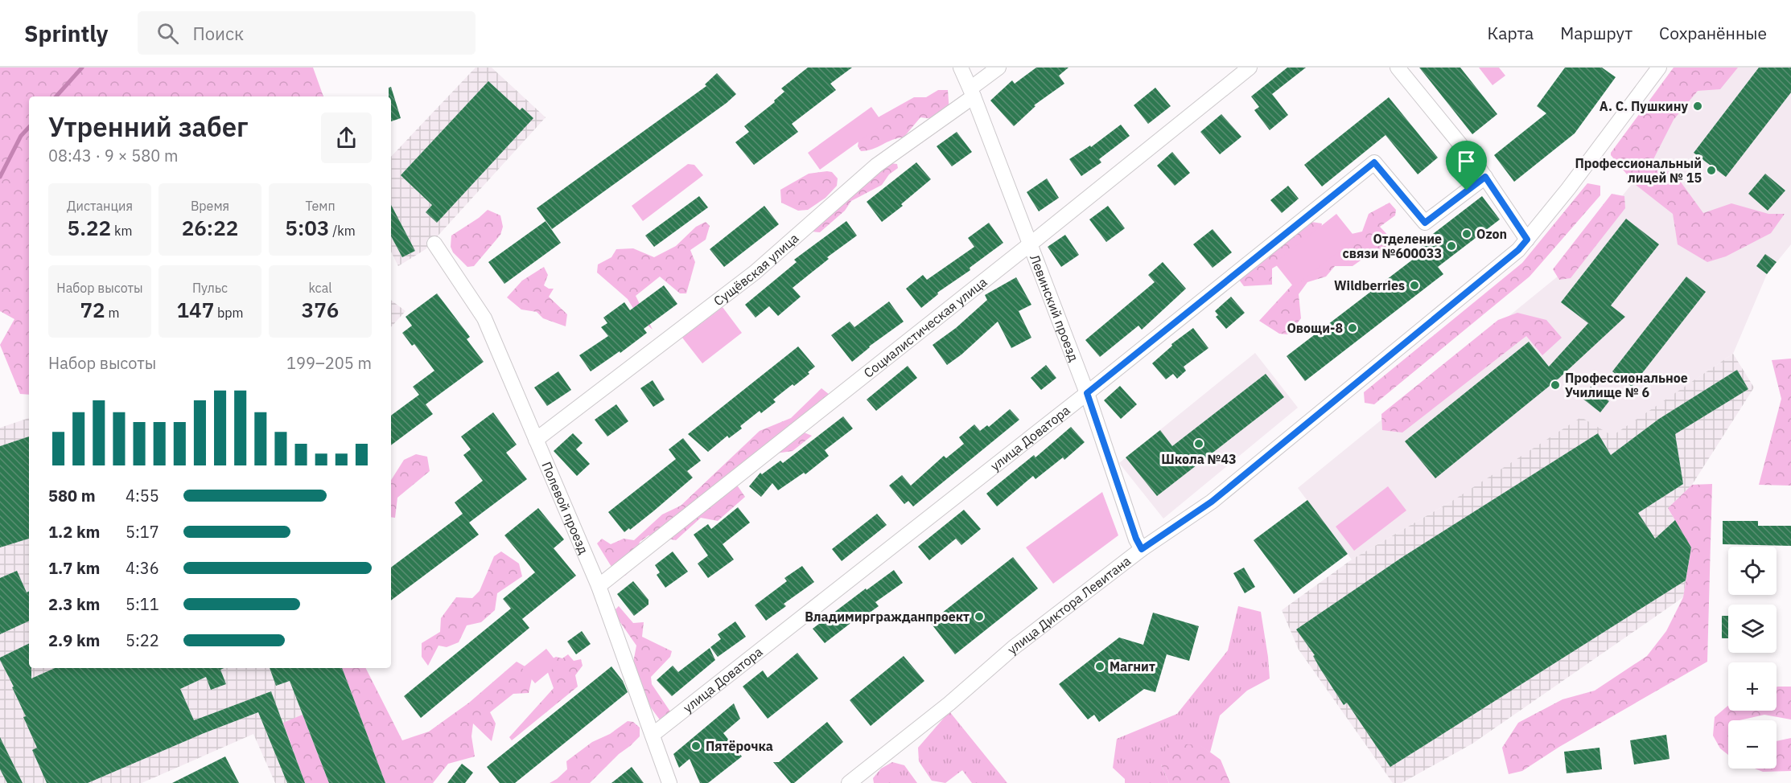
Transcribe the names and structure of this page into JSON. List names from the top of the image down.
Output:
{
  "streets": {
    "street": [
      "Сущёвская улица",
      "Левинский проезд",
      "Социалистическая улица",
      "улица Доватора",
      "Полевой проезд",
      "улица Диктора Левитана"
    ]
  },
  "crossings": [
    ["Сущёвская улица", "Левинский проезд"],
    ["Сущёвская улица", "Полевой проезд"],
    ["Левинский проезд", "Социалистическая улица"],
    ["Левинский проезд", "улица Доватора"],
    ["Левинский проезд", "улица Диктора Левитана"],
    ["Социалистическая улица", "Полевой проезд"],
    ["улица Доватора", "Полевой проезд"]
  ],
  "places": [
    "А. С. Пушкину",
    "Профессиональный лицей № 15",
    "Ozon",
    "Отделение связи №600033",
    "Wildberries",
    "Овощи-8",
    "Профессиональное Училище № 6",
    "Школа №43",
    "Владимиргражданпроект",
    "Магнит",
    "Пятёрочка"
  ],
  "page": {
    "header": "Sprintly",
    "search": "Поиск",
    "nav": ["Карта", "Маршрут", "Сохранённые"],
    "heading": ["Утренний забег", "08:43 · 9 × 580 m"],
    "stats": [
      ["Дистанция", "5.22 km"],
      ["Время", "26:22"],
      ["Темп", "5:03 /km"],
      ["Набор высоты", "72 m"],
      ["Пульс", "147 bpm"],
      ["kcal", "376"]
    ],
    "chart": ["Набор высоты", "199–205 m"],
    "list": [
      {
        "name": "580 m",
        "note": "4:55"
      },
      {
        "name": "1.2 km",
        "note": "5:17"
      },
      {
        "name": "1.7 km",
        "note": "4:36"
      },
      {
        "name": "2.3 km",
        "note": "5:11"
      },
      {
        "name": "2.9 km",
        "note": "5:22"
      }
    ],
    "map_buttons": ["+", "−"]
  }
}
